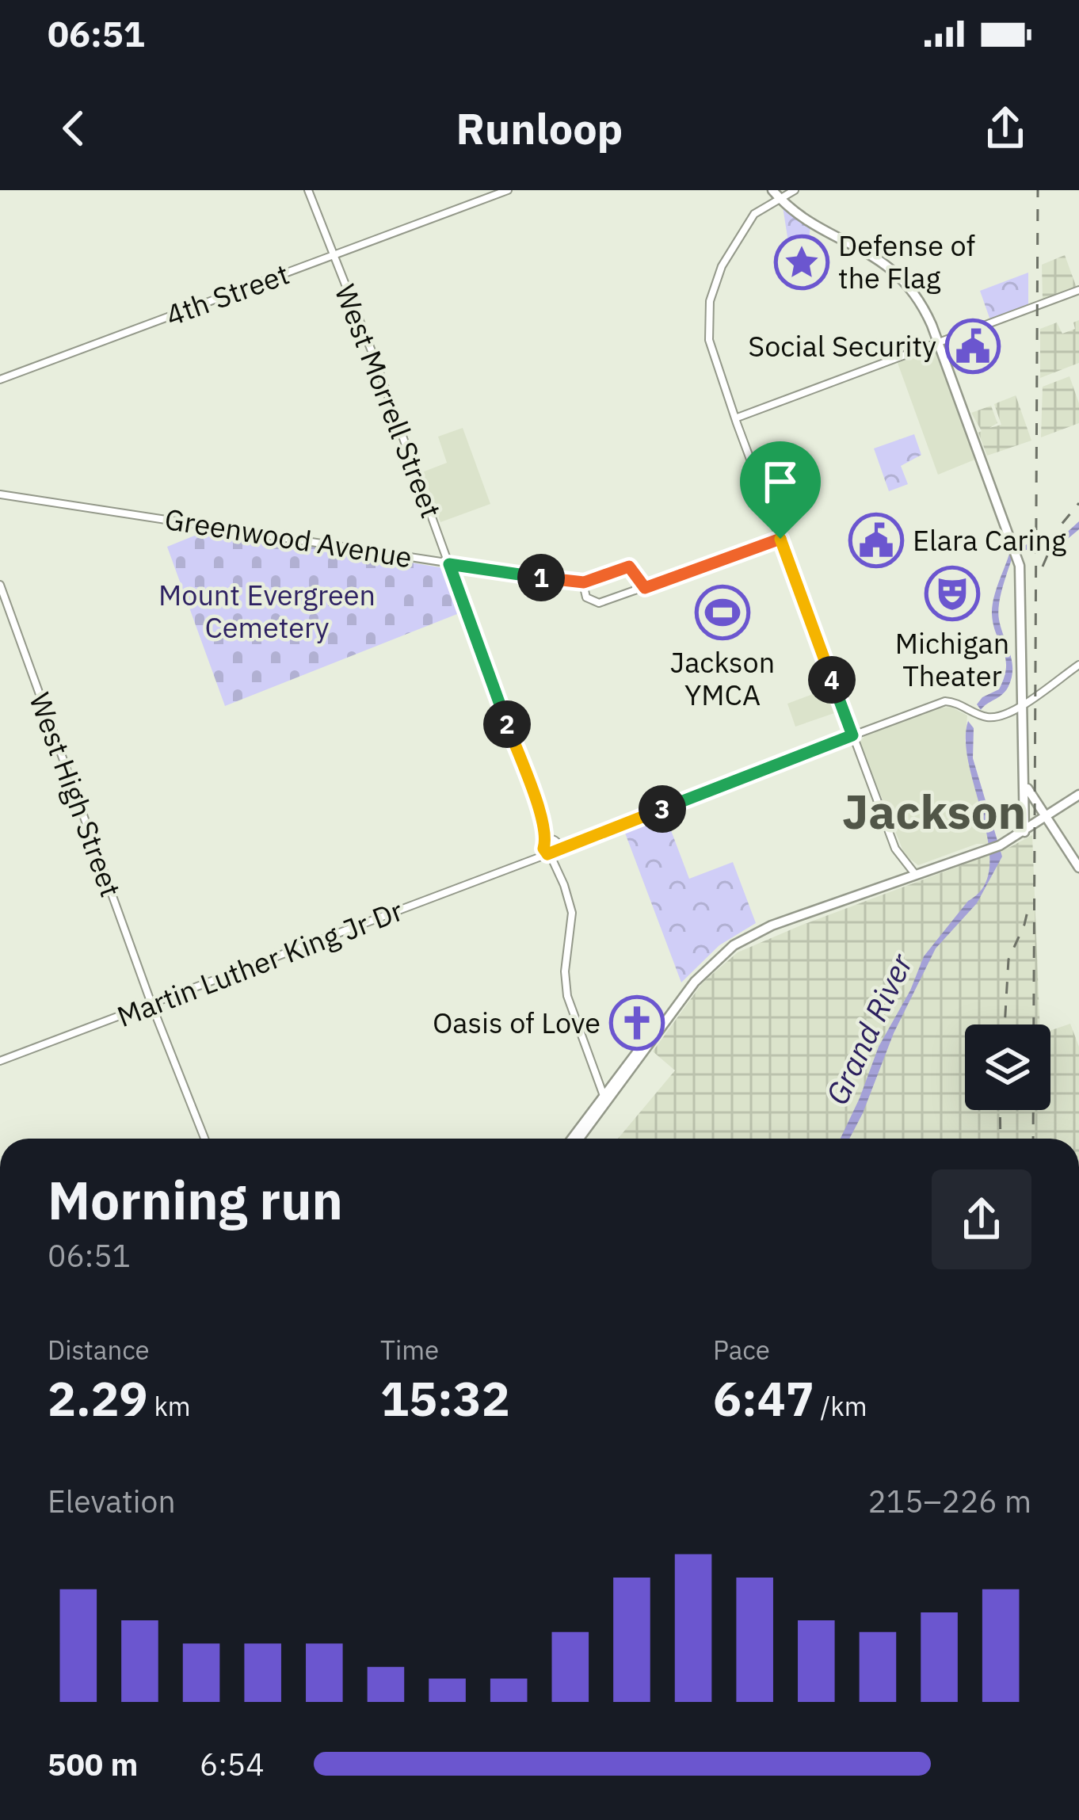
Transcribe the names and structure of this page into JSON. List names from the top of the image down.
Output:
{
  "streets": {
    "street": [
      "4th Street",
      "West Morrell Street",
      "Greenwood Avenue",
      "West High Street",
      "Martin Luther King Jr Dr"
    ]
  },
  "crossings": [
    ["4th Street", "West Morrell Street"],
    ["West Morrell Street", "Greenwood Avenue"],
    ["West Morrell Street", "Martin Luther King Jr Dr"],
    ["West High Street", "Martin Luther King Jr Dr"]
  ],
  "districts": ["Jackson"],
  "water": ["Grand River"],
  "parks": ["Mount Evergreen Cemetery"],
  "places": {
    "place": ["Defense of the Flag"],
    "public building": ["Social Security", "Elara Caring"],
    "theatre": ["Michigan Theater"],
    "sports": ["Jackson YMCA"],
    "church": ["Oasis of Love"]
  },
  "page": {
    "status": "06:51",
    "header": "Runloop",
    "pins": [
      "1",
      "4",
      "2",
      "3"
    ],
    "heading": ["Morning run", "06:51"],
    "stats": [
      ["Distance", "2.29 km"],
      ["Time", "15:32"],
      ["Pace", "6:47 /km"]
    ],
    "chart": ["Elevation", "215–226 m"],
    "list": [
      {
        "name": "500 m",
        "note": "6:54"
      }
    ]
  }
}
